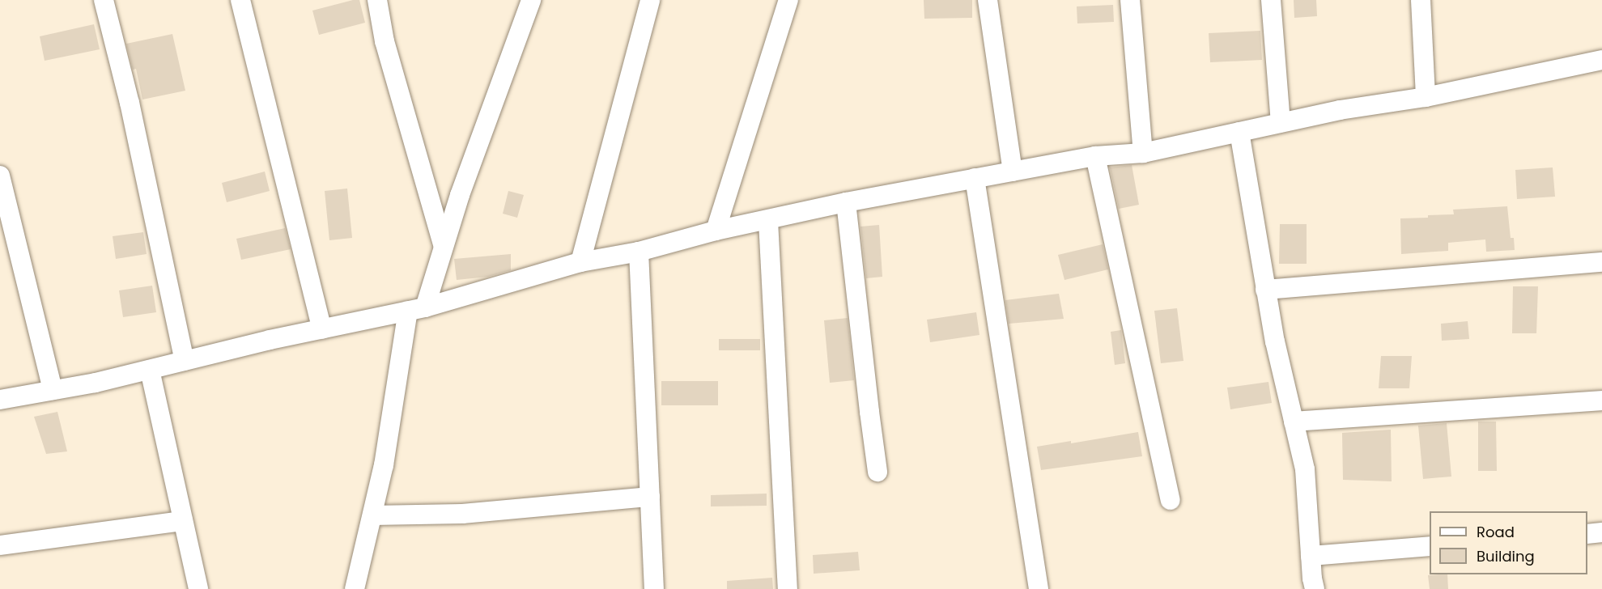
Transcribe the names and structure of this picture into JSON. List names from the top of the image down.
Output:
{
  "legend": ["Road", "Building"]
}
